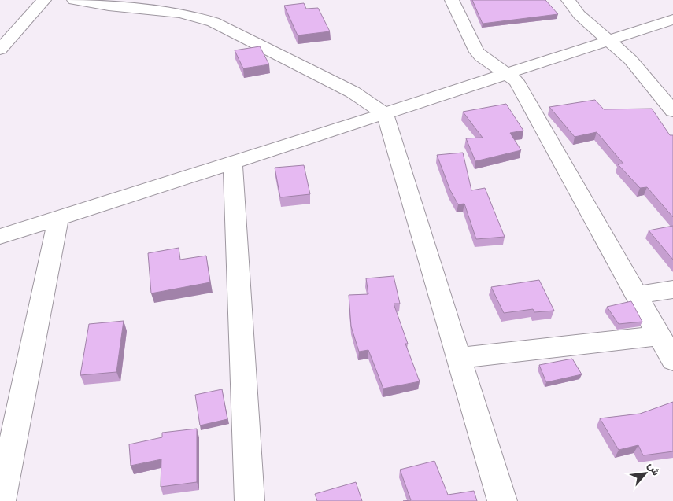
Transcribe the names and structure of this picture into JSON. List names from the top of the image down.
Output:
{
  "north": "top right"
}
